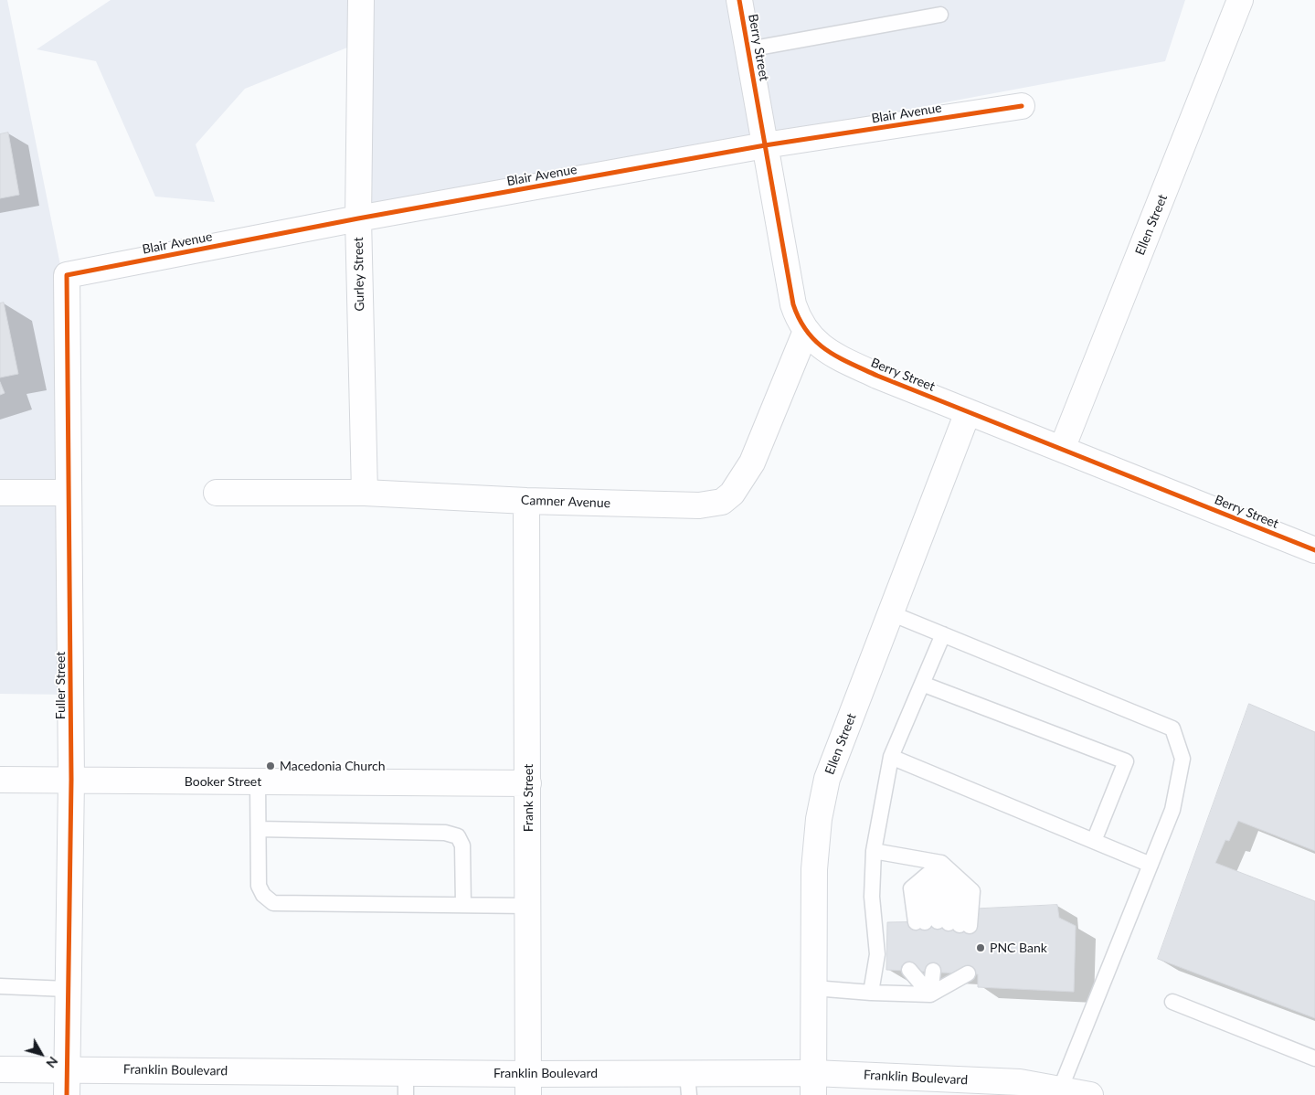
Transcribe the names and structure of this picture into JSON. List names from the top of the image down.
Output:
{
  "streets": {
    "street": [
      "Berry Street",
      "Blair Avenue",
      "Ellen Street",
      "Gurley Street",
      "Camner Avenue",
      "Fuller Street",
      "Booker Street",
      "Frank Street",
      "Franklin Boulevard"
    ]
  },
  "crossings": [
    ["Berry Street", "Blair Avenue"],
    ["Berry Street", "Ellen Street"],
    ["Berry Street", "Camner Avenue"],
    ["Blair Avenue", "Gurley Street"],
    ["Blair Avenue", "Fuller Street"],
    ["Ellen Street", "Franklin Boulevard"],
    ["Gurley Street", "Camner Avenue"],
    ["Camner Avenue", "Frank Street"],
    ["Fuller Street", "Booker Street"],
    ["Fuller Street", "Franklin Boulevard"],
    ["Booker Street", "Frank Street"],
    ["Frank Street", "Franklin Boulevard"]
  ],
  "places": ["Macedonia Church", "PNC Bank"],
  "north": "bottom right"
}
